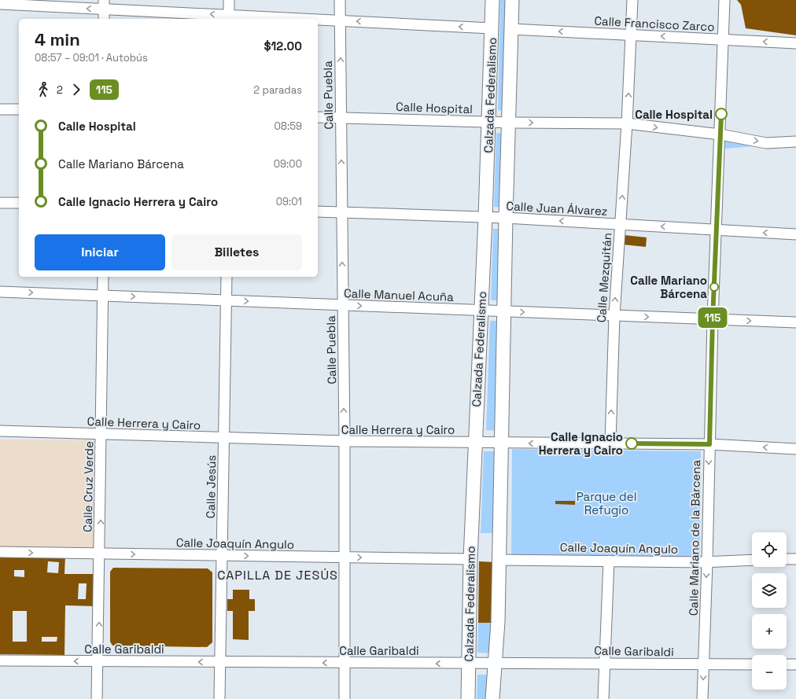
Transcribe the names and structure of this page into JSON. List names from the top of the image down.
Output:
{
  "streets": {
    "main road": ["Calzada Federalismo"],
    "street": [
      "Calle Francisco Zarco",
      "Calle Puebla",
      "Calle Hospital",
      "Calle Juan Álvarez",
      "Calle Mezquitán",
      "Calle Manuel Acuña",
      "Calle Herrera y Cairo",
      "Calle Cruz Verde",
      "Calle Jesús",
      "Calle Mariano de la Bárcena",
      "Calle Joaquín Angulo",
      "Calle Garibaldi"
    ]
  },
  "crossings": [
    ["Calle Francisco Zarco", "Calzada Federalismo"],
    ["Calle Francisco Zarco", "Calle Mezquitán"],
    ["Calle Francisco Zarco", "Calle Mariano de la Bárcena"],
    ["Calle Puebla", "Calle Hospital"],
    ["Calle Puebla", "Calle Juan Álvarez"],
    ["Calle Puebla", "Calle Manuel Acuña"],
    ["Calle Puebla", "Calle Herrera y Cairo"],
    ["Calle Puebla", "Calle Joaquín Angulo"],
    ["Calle Puebla", "Calle Garibaldi"],
    ["Calzada Federalismo", "Calle Hospital"],
    ["Calzada Federalismo", "Calle Juan Álvarez"],
    ["Calzada Federalismo", "Calle Manuel Acuña"],
    ["Calzada Federalismo", "Calle Herrera y Cairo"],
    ["Calzada Federalismo", "Calle Joaquín Angulo"],
    ["Calzada Federalismo", "Calle Garibaldi"],
    ["Calle Hospital", "Calle Mezquitán"],
    ["Calle Hospital", "Calle Mariano de la Bárcena"],
    ["Calle Juan Álvarez", "Calle Mezquitán"],
    ["Calle Juan Álvarez", "Calle Mariano de la Bárcena"],
    ["Calle Mezquitán", "Calle Manuel Acuña"],
    ["Calle Mezquitán", "Calle Herrera y Cairo"],
    ["Calle Manuel Acuña", "Calle Cruz Verde"],
    ["Calle Manuel Acuña", "Calle Jesús"],
    ["Calle Manuel Acuña", "Calle Mariano de la Bárcena"],
    ["Calle Herrera y Cairo", "Calle Cruz Verde"],
    ["Calle Herrera y Cairo", "Calle Jesús"],
    ["Calle Herrera y Cairo", "Calle Mariano de la Bárcena"],
    ["Calle Cruz Verde", "Calle Joaquín Angulo"],
    ["Calle Cruz Verde", "Calle Garibaldi"],
    ["Calle Jesús", "Calle Joaquín Angulo"],
    ["Calle Jesús", "Calle Garibaldi"],
    ["Calle Mariano de la Bárcena", "Calle Joaquín Angulo"],
    ["Calle Mariano de la Bárcena", "Calle Garibaldi"]
  ],
  "one_way": [
    "Calle Francisco Zarco",
    "Calle Puebla",
    "Calle Hospital",
    "Calle Juan Álvarez",
    "Calle Mezquitán",
    "Calle Manuel Acuña",
    "Calle Cruz Verde",
    "Calle Mariano de la Bárcena",
    "Calle Joaquín Angulo",
    "Calle Garibaldi"
  ],
  "districts": ["CAPILLA DE JESÚS"],
  "parks": ["Parque del Refugio"],
  "places": ["Calle Hospital", "Calle Mariano Bárcena", "Calle Ignacio Herrera y Cairo"],
  "lines": ["bus line 115"],
  "page": {
    "on_map": "115",
    "heading": ["4 min", "08:57 – 09:01 · Autobús", "$12.00"],
    "legs": ["2", "115", "2 paradas"],
    "list": [
      {
        "name": "Calle Hospital",
        "value": "08:59"
      },
      {
        "name": "Calle Mariano Bárcena",
        "value": "09:00"
      },
      {
        "name": "Calle Ignacio Herrera y Cairo",
        "value": "09:01"
      }
    ],
    "buttons": ["Iniciar", "Billetes"],
    "map_buttons": ["+", "−"]
  }
}
